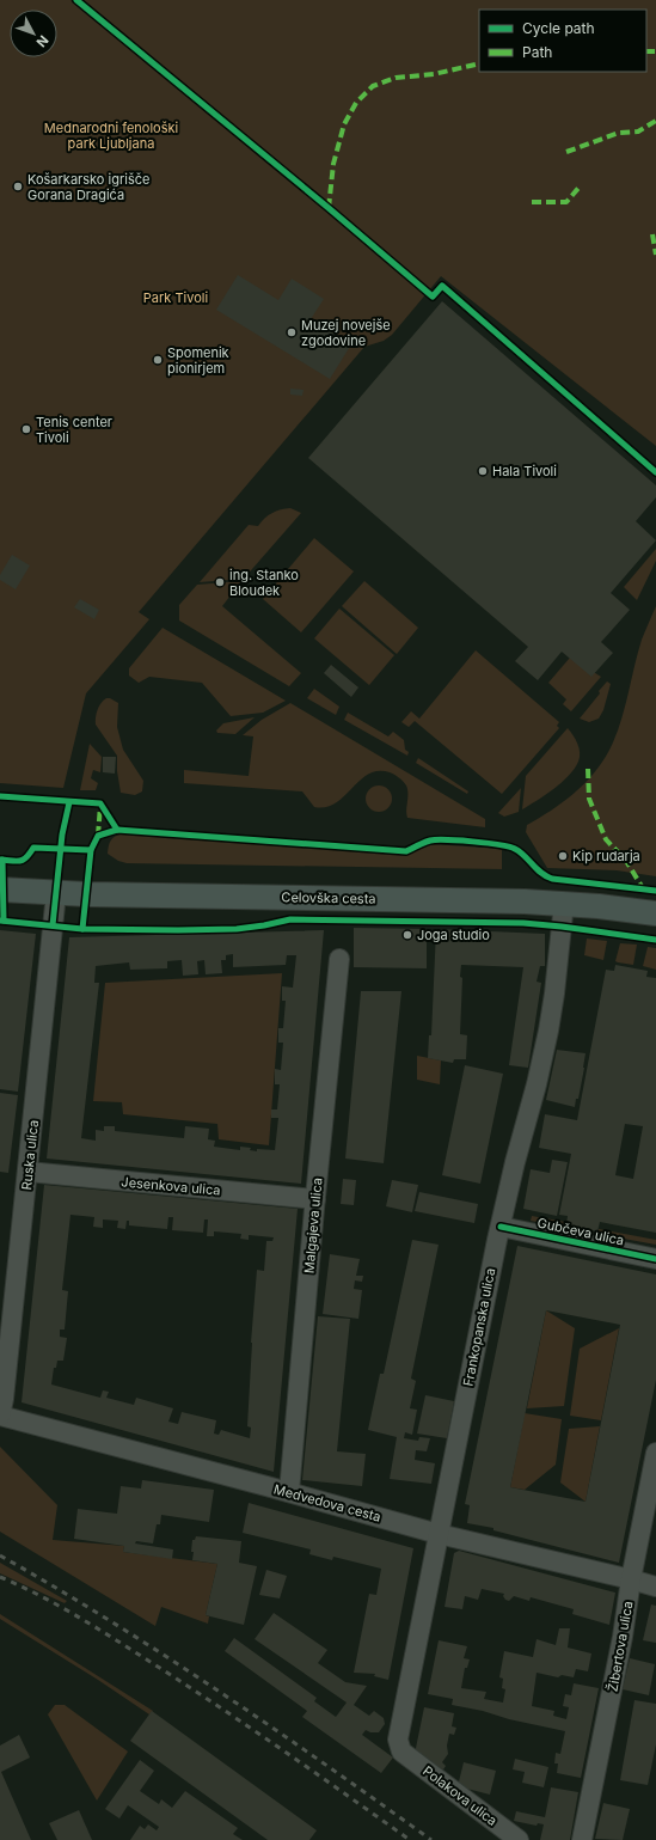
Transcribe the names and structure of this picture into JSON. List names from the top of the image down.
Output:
{
  "streets": {
    "main road": ["Celovška cesta"],
    "street": [
      "Ruska ulica",
      "Jesenkova ulica",
      "Malgajeva ulica",
      "Gubčeva ulica",
      "Frankopanska ulica",
      "Medvedova cesta",
      "Žibertova ulica",
      "Polakova ulica"
    ]
  },
  "crossings": [
    ["Celovška cesta", "Ruska ulica"],
    ["Celovška cesta", "Frankopanska ulica"],
    ["Ruska ulica", "Jesenkova ulica"],
    ["Ruska ulica", "Medvedova cesta"],
    ["Jesenkova ulica", "Malgajeva ulica"],
    ["Malgajeva ulica", "Medvedova cesta"],
    ["Gubčeva ulica", "Frankopanska ulica"],
    ["Frankopanska ulica", "Medvedova cesta"],
    ["Frankopanska ulica", "Polakova ulica"],
    ["Medvedova cesta", "Žibertova ulica"]
  ],
  "parks": ["Mednarodni fenološki park Ljubljana", "Park Tivoli"],
  "places": [
    "Košarkarsko igrišče Gorana Dragića",
    "Muzej novejše zgodovine",
    "Spomenik pionirjem",
    "Tenis center Tivoli",
    "Hala Tivoli",
    "ing. Stanko Bloudek",
    "Kip rudarja",
    "Joga studio"
  ],
  "legend": ["Cycle path", "Path"],
  "north": "bottom right"
}
